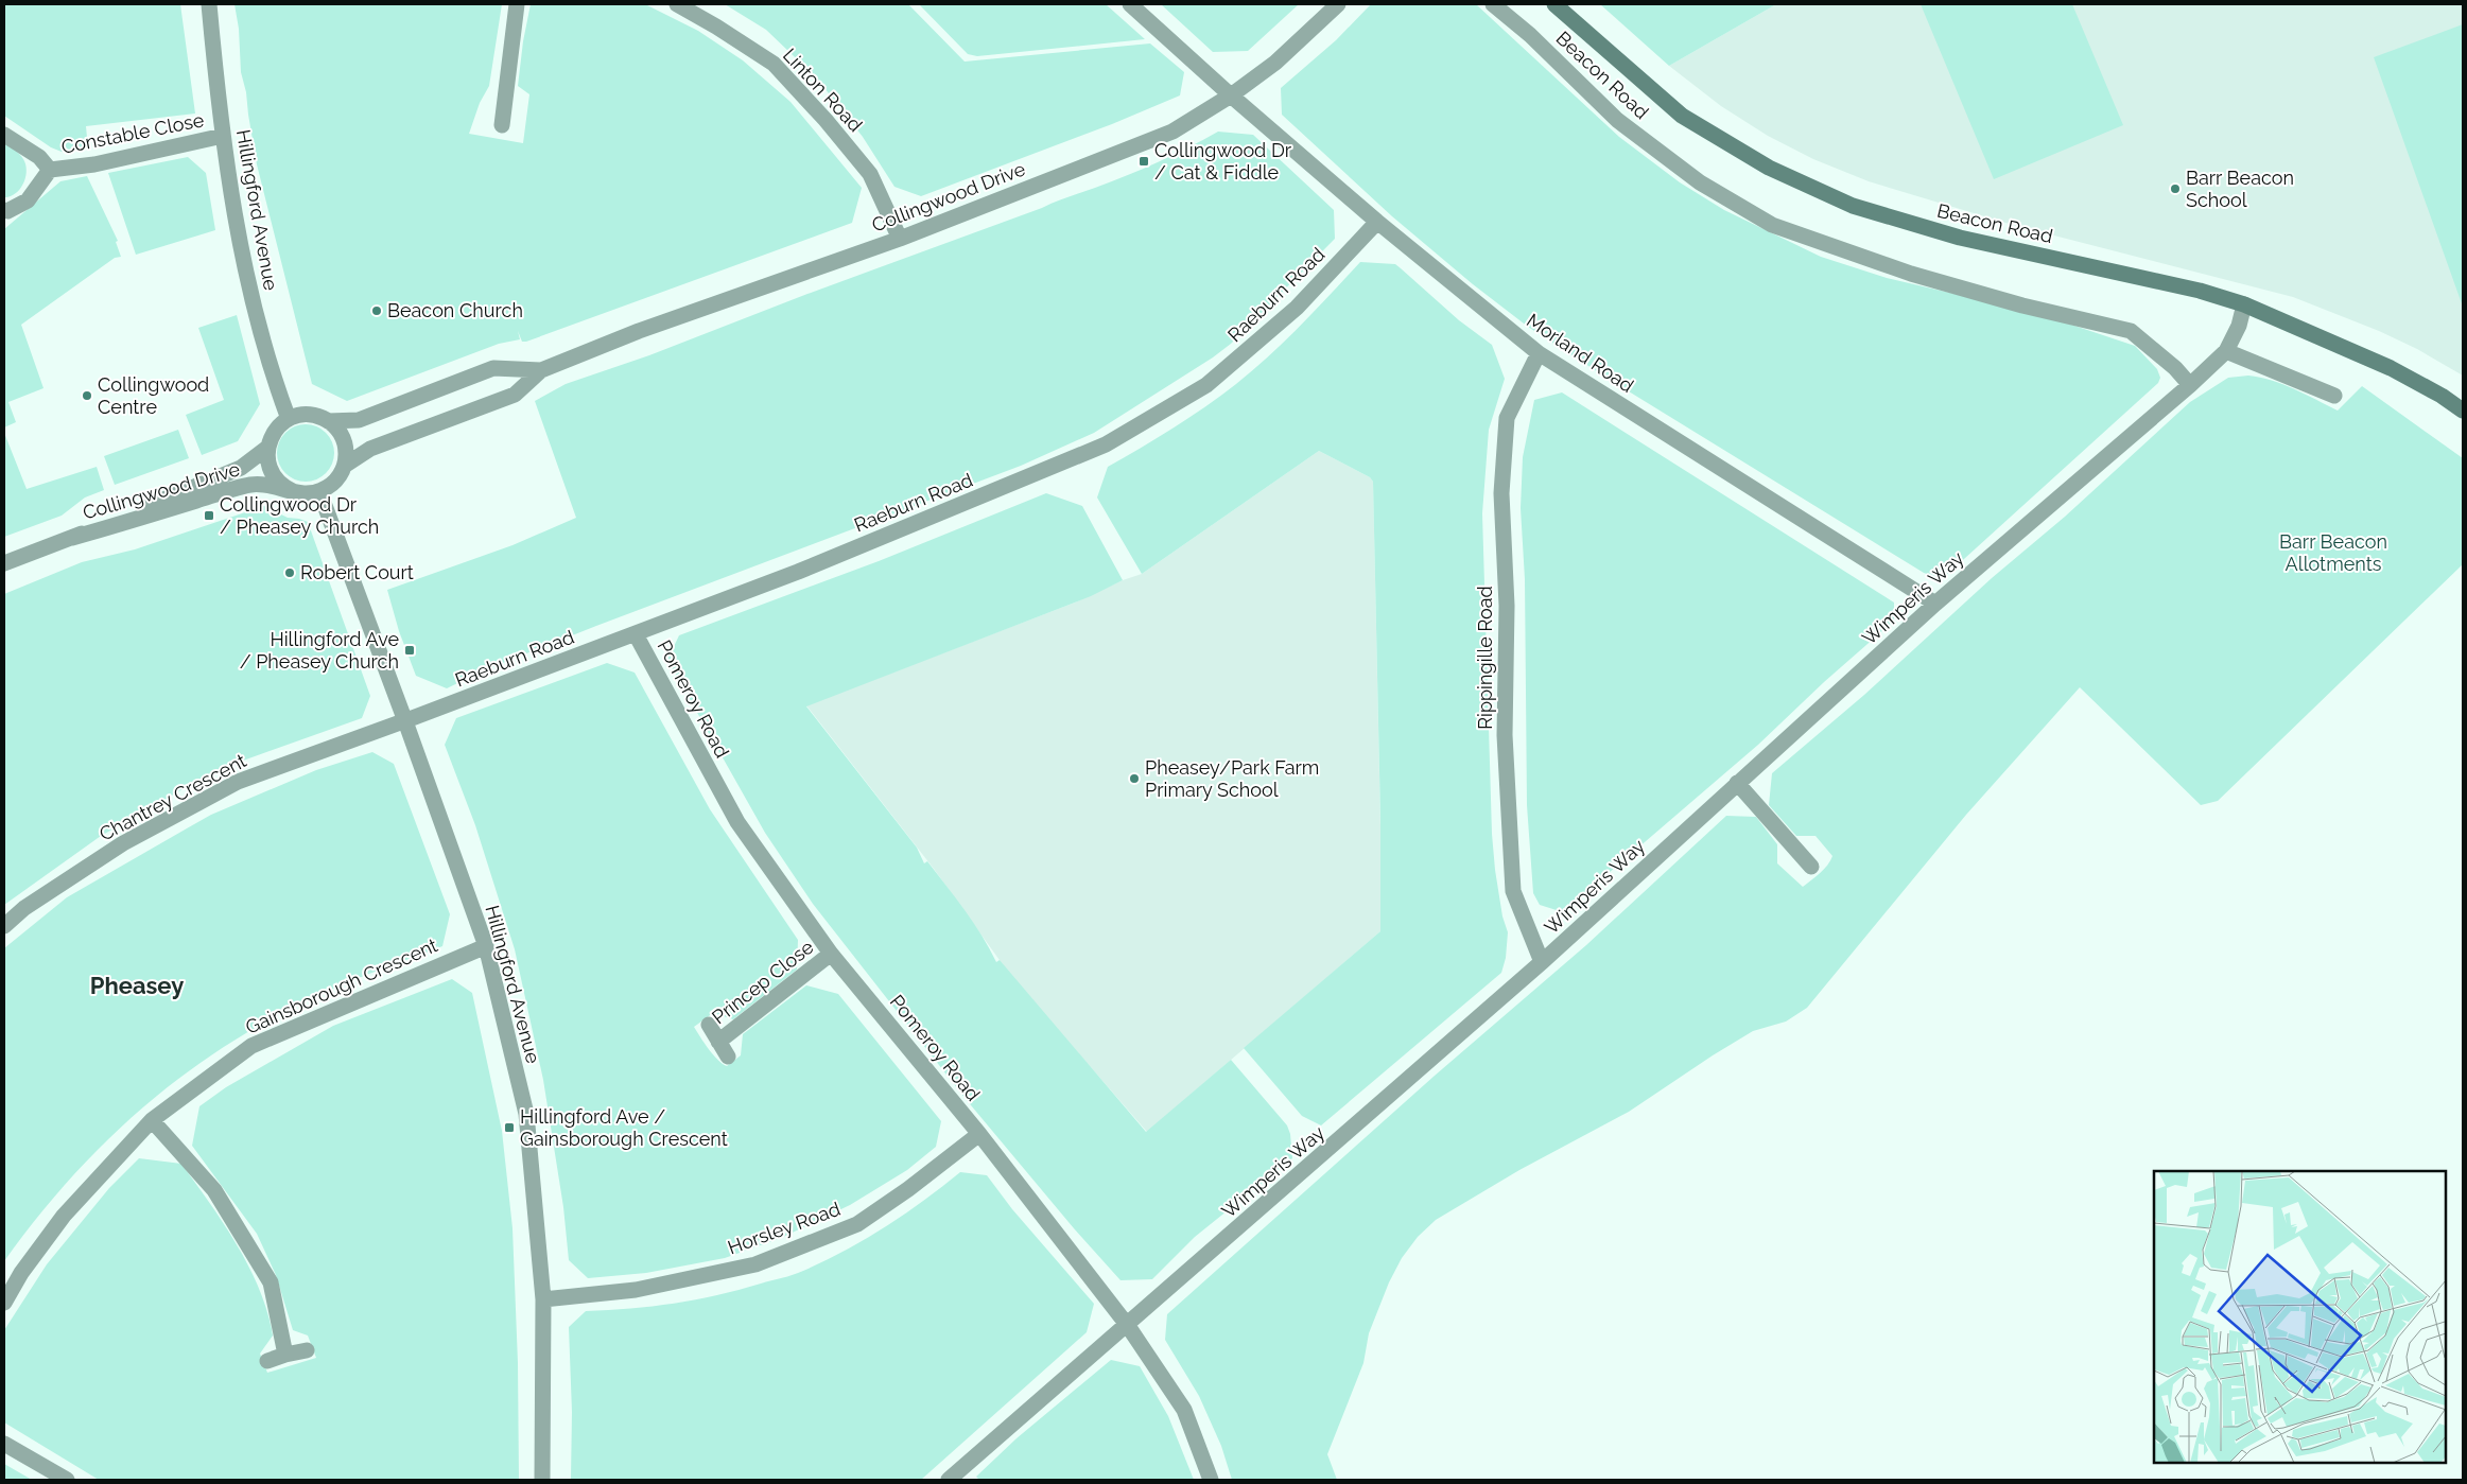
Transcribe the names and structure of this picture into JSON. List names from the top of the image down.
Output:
{
  "streets": {
    "main road": ["Beacon Road"],
    "street": [
      "Linton Road",
      "Constable Close",
      "Collingwood Drive",
      "Hillingford Avenue",
      "Raeburn Road",
      "Morland Road",
      "Wimperis Way",
      "Rippingille Road",
      "Pomeroy Road",
      "Chantrey Crescent",
      "Princep Close",
      "Gainsborough Crescent",
      "Horsley Road"
    ]
  },
  "crossings": [
    ["Beacon Road", "Wimperis Way"],
    ["Linton Road", "Collingwood Drive"],
    ["Constable Close", "Hillingford Avenue"],
    ["Collingwood Drive", "Hillingford Avenue"],
    ["Collingwood Drive", "Morland Road"],
    ["Hillingford Avenue", "Raeburn Road"],
    ["Hillingford Avenue", "Chantrey Crescent"],
    ["Hillingford Avenue", "Gainsborough Crescent"],
    ["Hillingford Avenue", "Horsley Road"],
    ["Raeburn Road", "Morland Road"],
    ["Raeburn Road", "Pomeroy Road"],
    ["Raeburn Road", "Chantrey Crescent"],
    ["Morland Road", "Wimperis Way"],
    ["Morland Road", "Rippingille Road"],
    ["Wimperis Way", "Rippingille Road"],
    ["Wimperis Way", "Pomeroy Road"],
    ["Pomeroy Road", "Princep Close"],
    ["Pomeroy Road", "Horsley Road"]
  ],
  "districts": ["Pheasey"],
  "parks": ["Barr Beacon Allotments"],
  "places": {
    "transit": [
      "Collingwood Dr / Cat & Fiddle",
      "Collingwood Dr / Pheasey Church",
      "Hillingford Ave / Pheasey Church",
      "Hillingford Ave / Gainsborough Crescent"
    ],
    "other": [
      "Barr Beacon School",
      "Beacon Church",
      "Collingwood Centre",
      "Robert Court",
      "Pheasey/Park Farm Primary School"
    ]
  }
}
